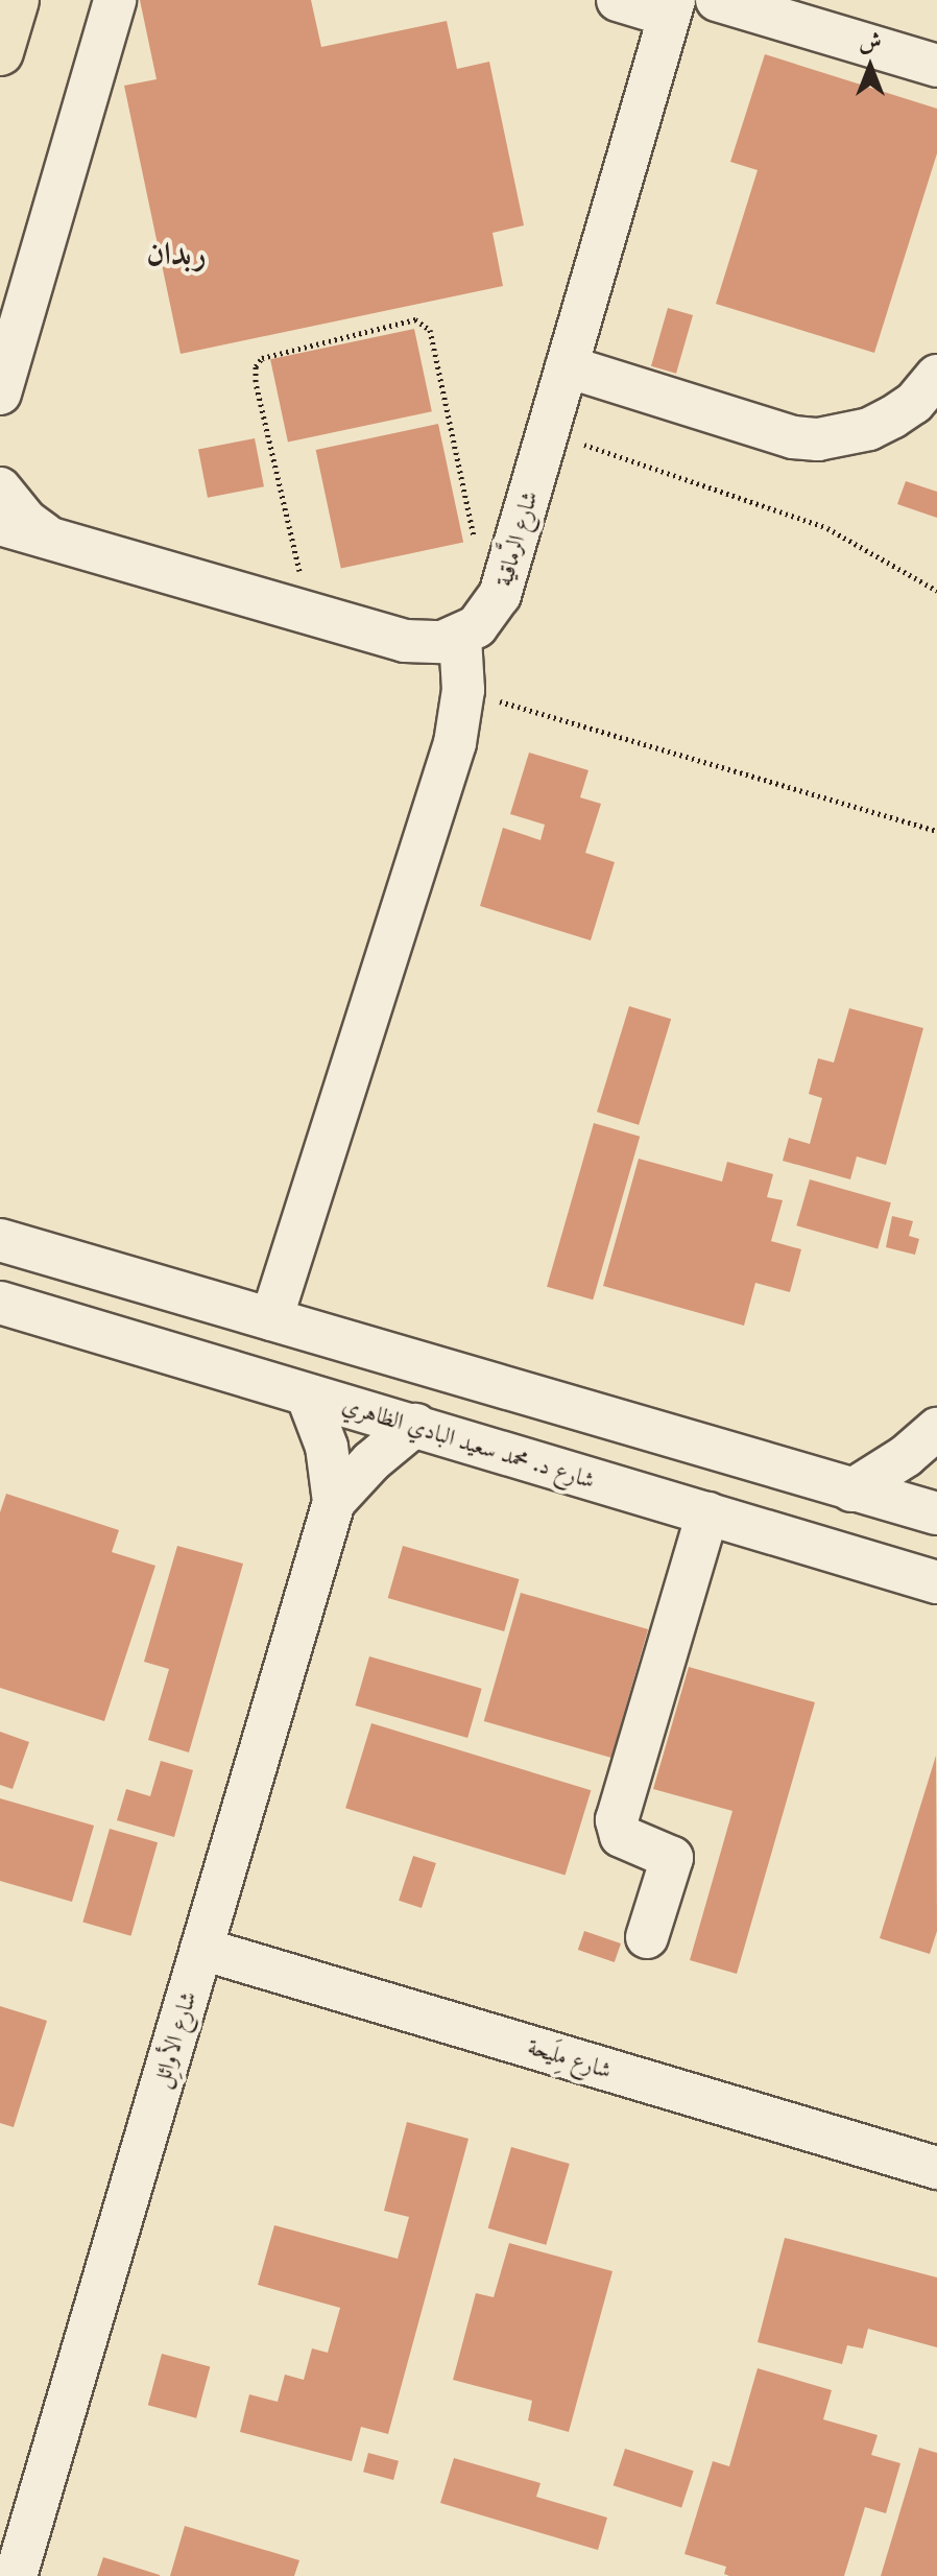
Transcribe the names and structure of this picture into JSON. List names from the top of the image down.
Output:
{
  "streets": {
    "street": [
      "شارع الرَّماقية",
      "شارع د. محمد سعيد البادي الظاهري",
      "شارع الأوائِل",
      "شارع مِلَيحة"
    ]
  },
  "crossings": [
    ["شارع د. محمد سعيد البادي الظاهري", "شارع الأوائِل"],
    ["شارع الأوائِل", "شارع مِلَيحة"]
  ],
  "districts": ["ربدان"],
  "north": "top"
}
